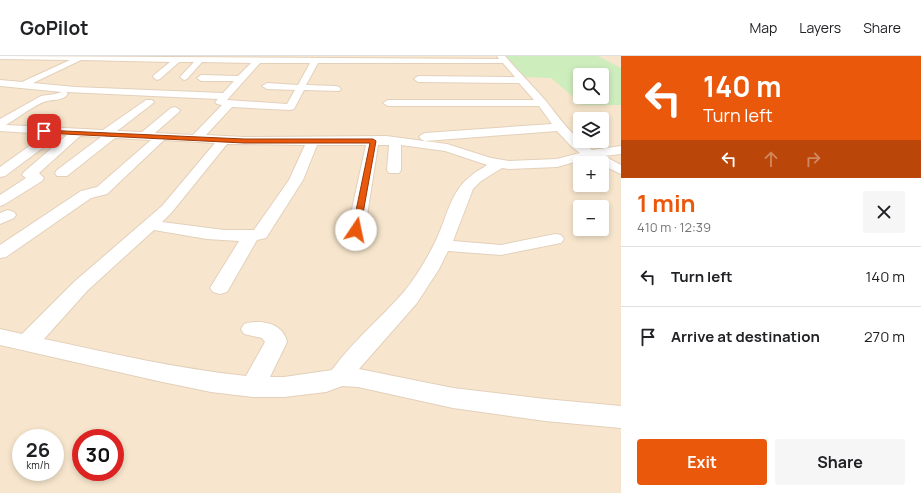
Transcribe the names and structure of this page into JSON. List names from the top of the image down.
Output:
{
  "page": {
    "header": "GoPilot",
    "nav": ["Map", "Layers", "Share"],
    "turn": ["140 m", "Turn left"],
    "map_buttons": ["+", "−"],
    "heading": ["1 min", "410 m · 12:39"],
    "list": [
      {
        "name": "Turn left",
        "value": "140 m"
      },
      {
        "name": "Arrive at destination",
        "value": "270 m"
      }
    ],
    "speed": "26 km/h",
    "limit": "30",
    "buttons": ["Exit", "Share"]
  }
}
